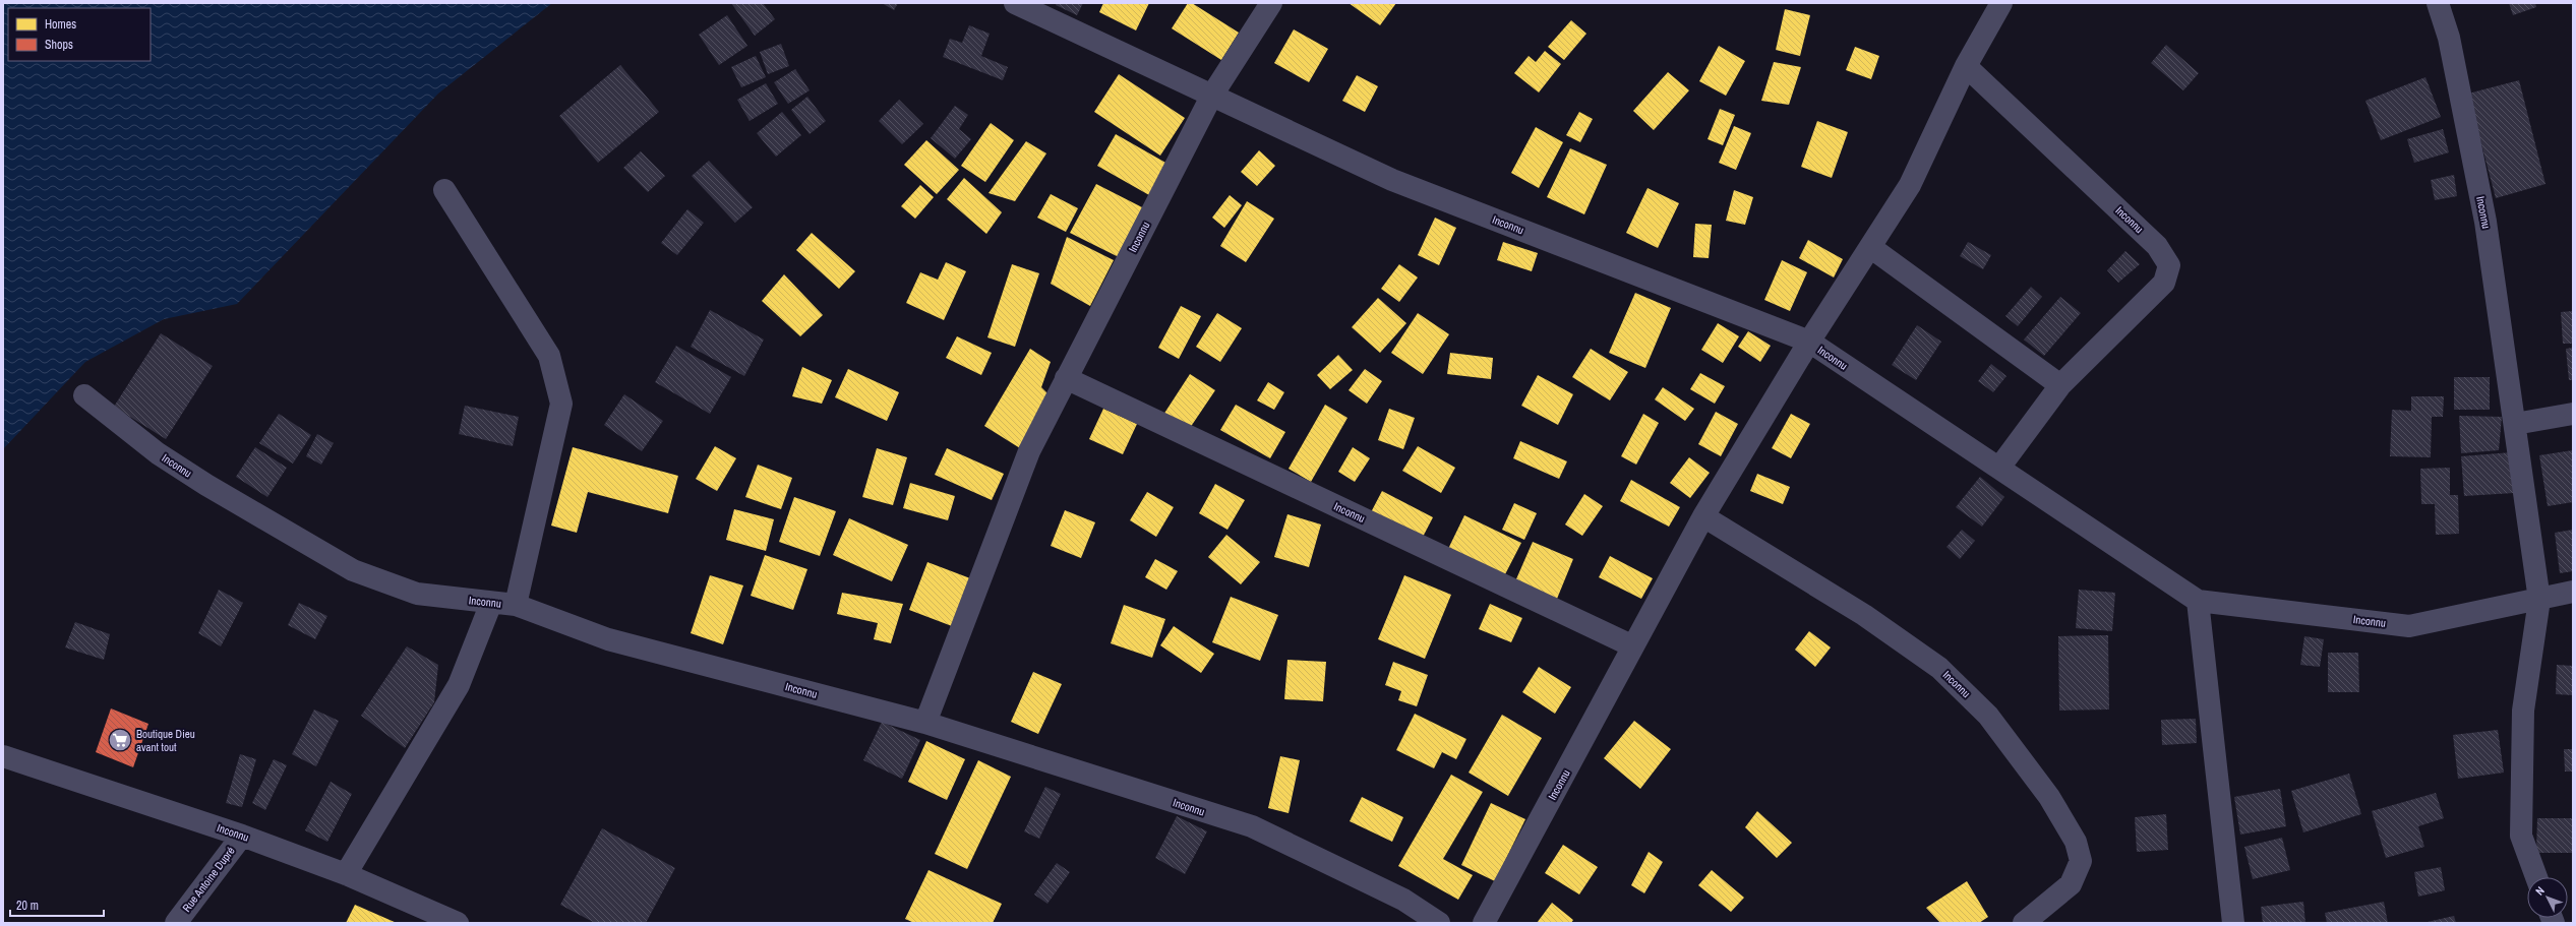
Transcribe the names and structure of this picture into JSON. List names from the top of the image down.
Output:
{
  "streets": {
    "street": ["Inconnu", "Rue Antoine Dupré"]
  },
  "crossings": [
    ["Inconnu", "Rue Antoine Dupré"]
  ],
  "places": {
    "supermarket": ["Boutique Dieu avant tout"]
  },
  "legend": ["Homes", "Shops"],
  "scale_bar": "20 m",
  "north": "top left"
}
